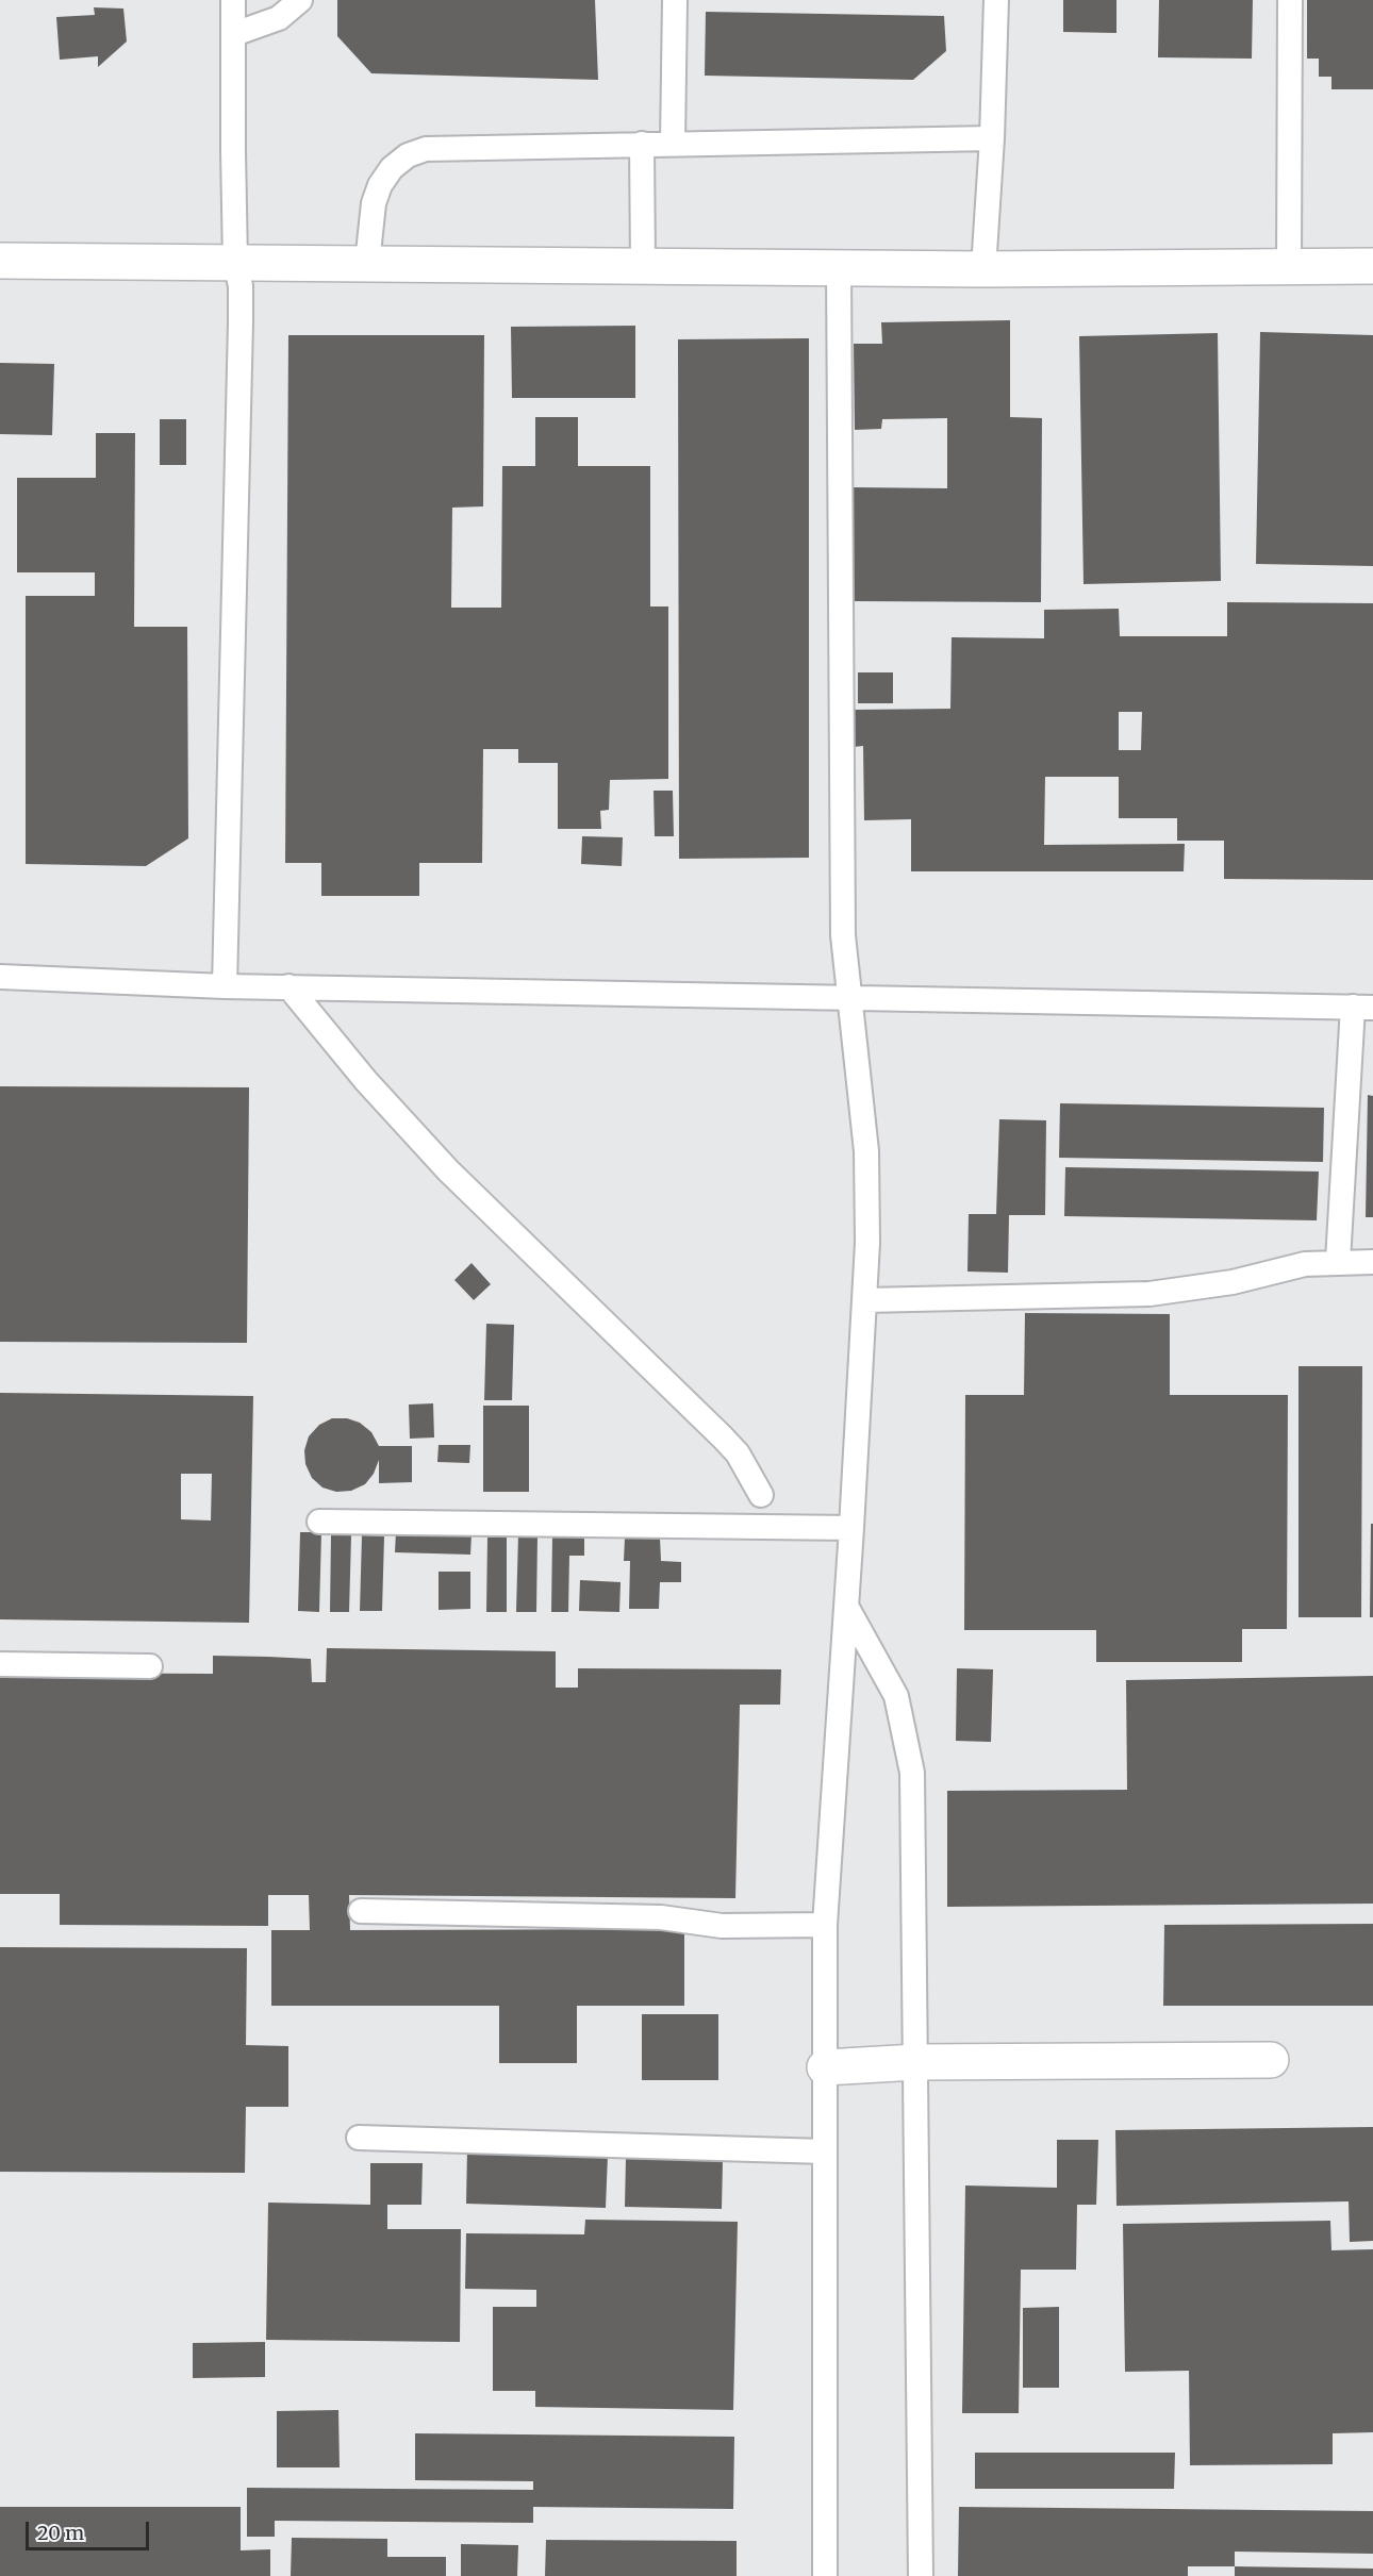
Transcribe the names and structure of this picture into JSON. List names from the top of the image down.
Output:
{
  "scale_bar": "20 m"
}
